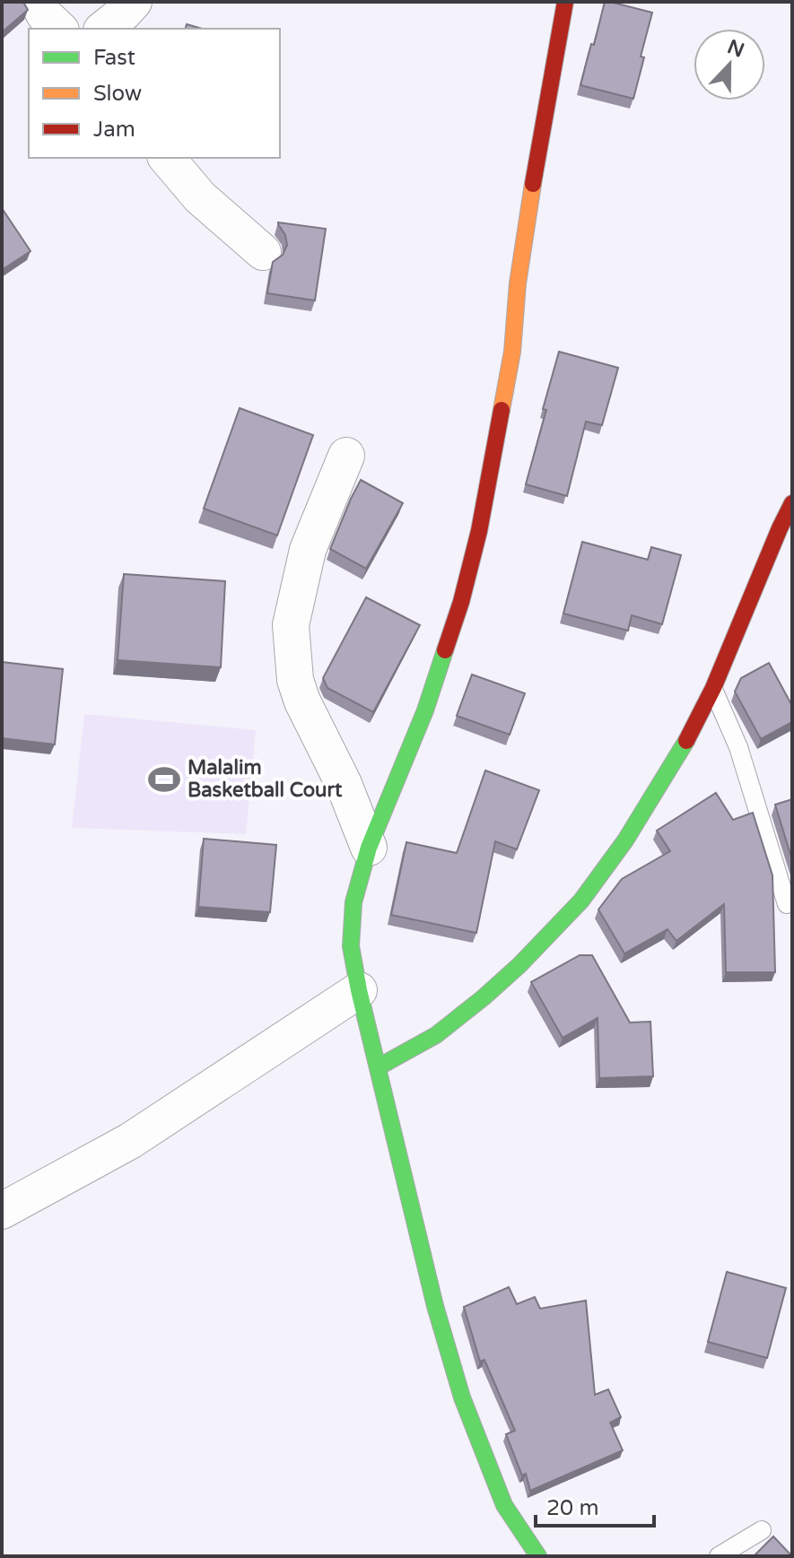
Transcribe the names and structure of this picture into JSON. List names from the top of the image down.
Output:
{
  "places": {
    "sports": ["Malalim Basketball Court"]
  },
  "legend": ["Fast", "Slow", "Jam"],
  "scale_bar": "20 m",
  "north": "top"
}
